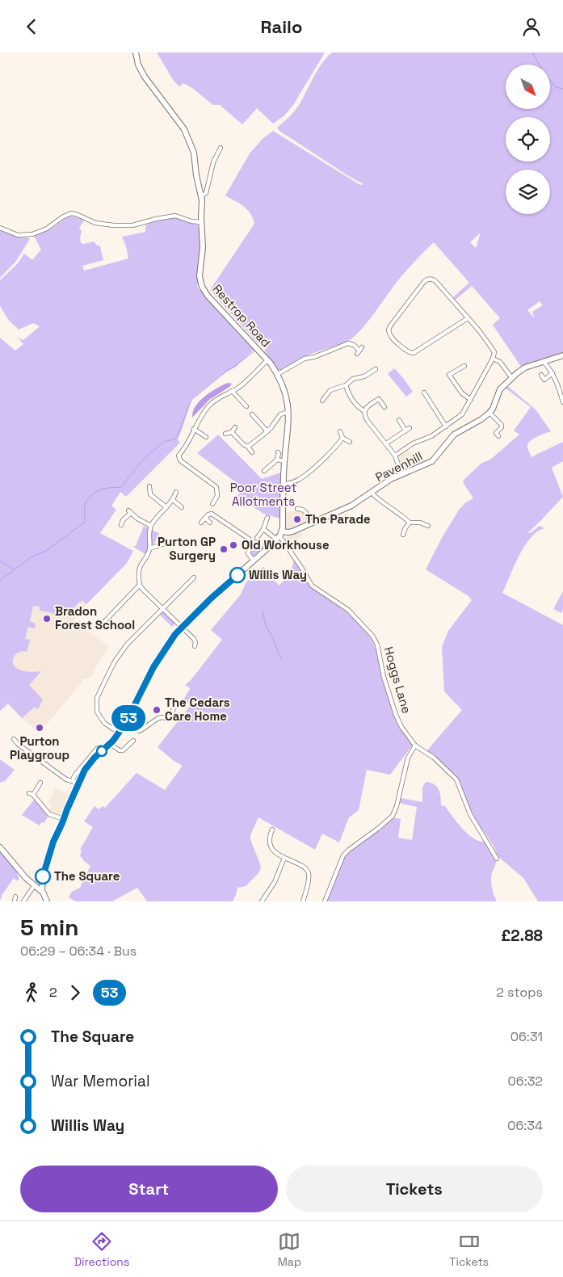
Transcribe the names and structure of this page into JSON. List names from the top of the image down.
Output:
{
  "streets": {
    "street": ["Restrop Road", "Pavenhill", "Hoggs Lane"]
  },
  "crossings": [
    ["Restrop Road", "Pavenhill"]
  ],
  "parks": ["Poor Street Allotments"],
  "places": [
    "The Parade",
    "Old Workhouse",
    "Purton GP Surgery",
    "Willis Way",
    "Bradon Forest School",
    "The Cedars Care Home",
    "Purton Playgroup",
    "The Square"
  ],
  "lines": ["bus line 53"],
  "north": "bottom right",
  "page": {
    "header": "Railo",
    "on_map": "53",
    "heading": ["5 min", "06:29 – 06:34 · Bus", "£2.88"],
    "legs": ["2", "53", "2 stops"],
    "list": [
      {
        "name": "The Square",
        "value": "06:31"
      },
      {
        "name": "War Memorial",
        "value": "06:32"
      },
      {
        "name": "Willis Way",
        "value": "06:34"
      }
    ],
    "buttons": ["Start", "Tickets"],
    "tabs": ["Directions", "Map", "Tickets"]
  }
}
